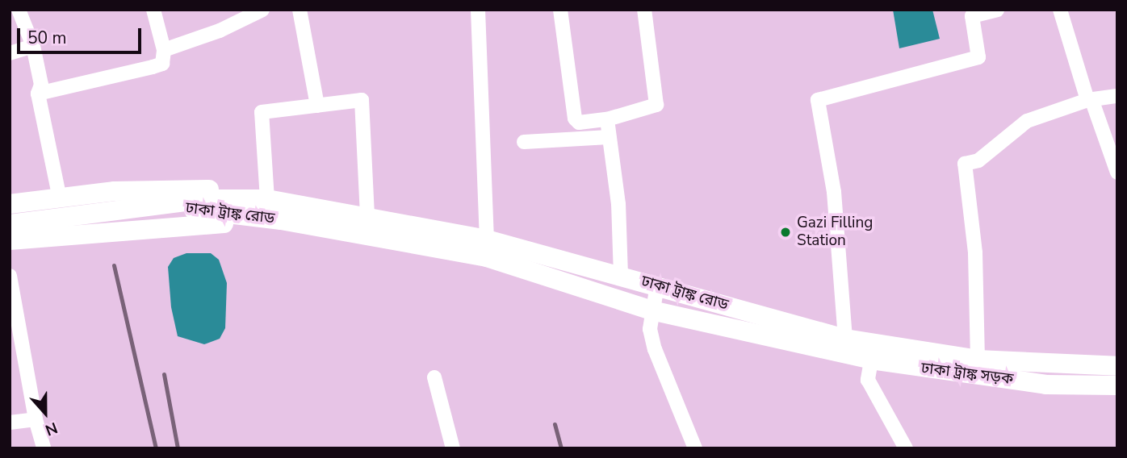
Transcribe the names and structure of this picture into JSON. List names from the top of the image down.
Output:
{
  "streets": {
    "main road": ["ঢাকা ট্রাঙ্ক রোড", "ঢাকা ট্রাঙ্ক সড়ক"]
  },
  "crossings": [
    ["ঢাকা ট্রাঙ্ক রোড", "ঢাকা ট্রাঙ্ক সড়ক"]
  ],
  "places": ["Gazi Filling Station"],
  "scale_bar": "50 m",
  "north": "bottom"
}
